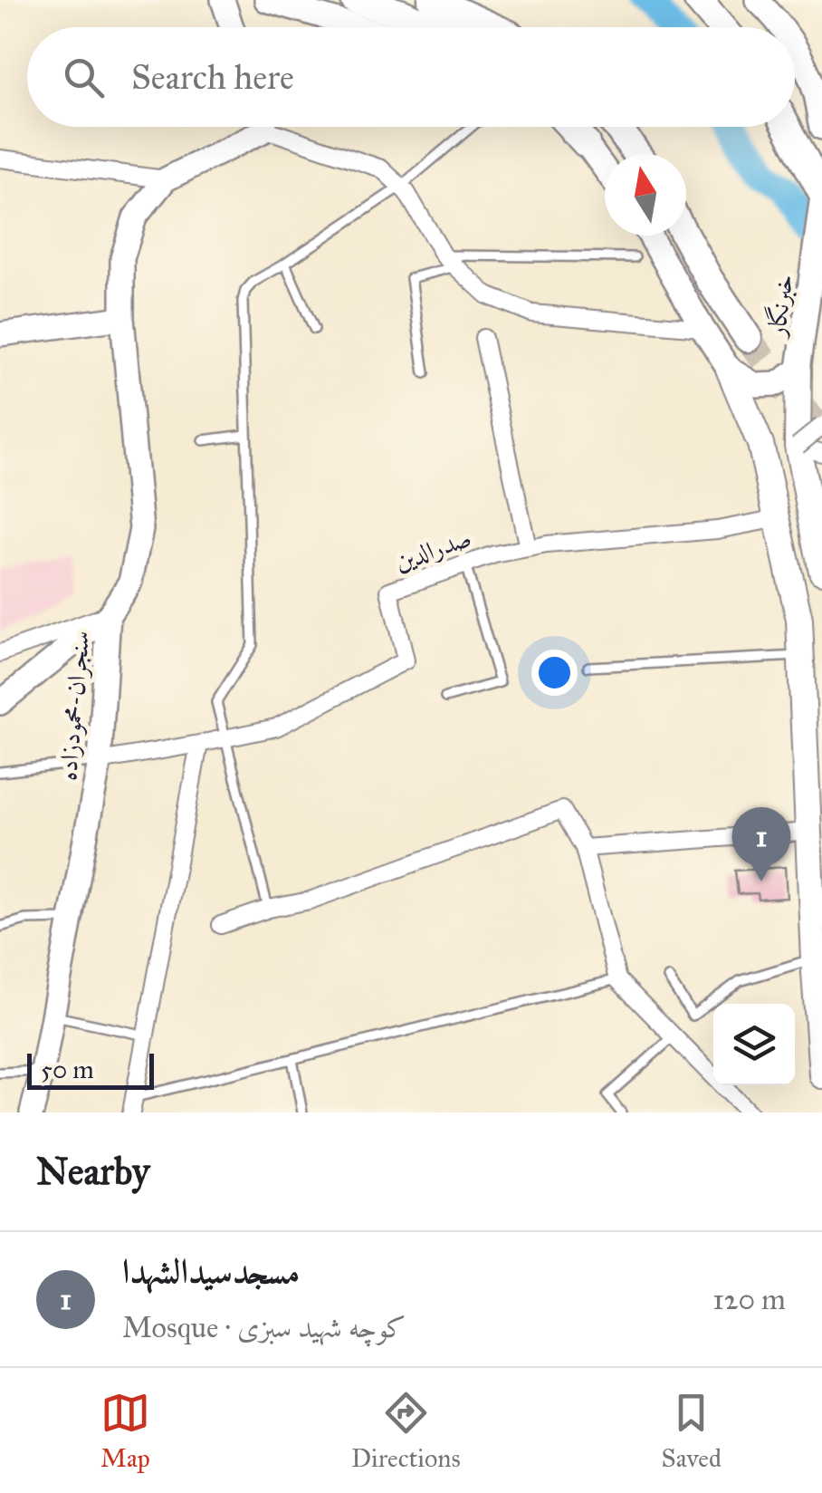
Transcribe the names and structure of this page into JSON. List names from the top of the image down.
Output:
{
  "streets": {
    "street": ["خبرنگار", "صدرالدین", "سنجران-محمودزاده"]
  },
  "crossings": [
    ["صدرالدین", "سنجران-محمودزاده"]
  ],
  "scale_bar": "50 m",
  "north": "top",
  "page": {
    "search": "Search here",
    "pins": "1",
    "scale": "50 m",
    "heading": "Nearby",
    "list": [
      {
        "mark": "1",
        "name": "مسجدسیدالشهدا",
        "note": "Mosque · کوچه شهید سبزی",
        "value": "120 m"
      }
    ],
    "nav": ["Map", "Directions", "Saved"]
  }
}
